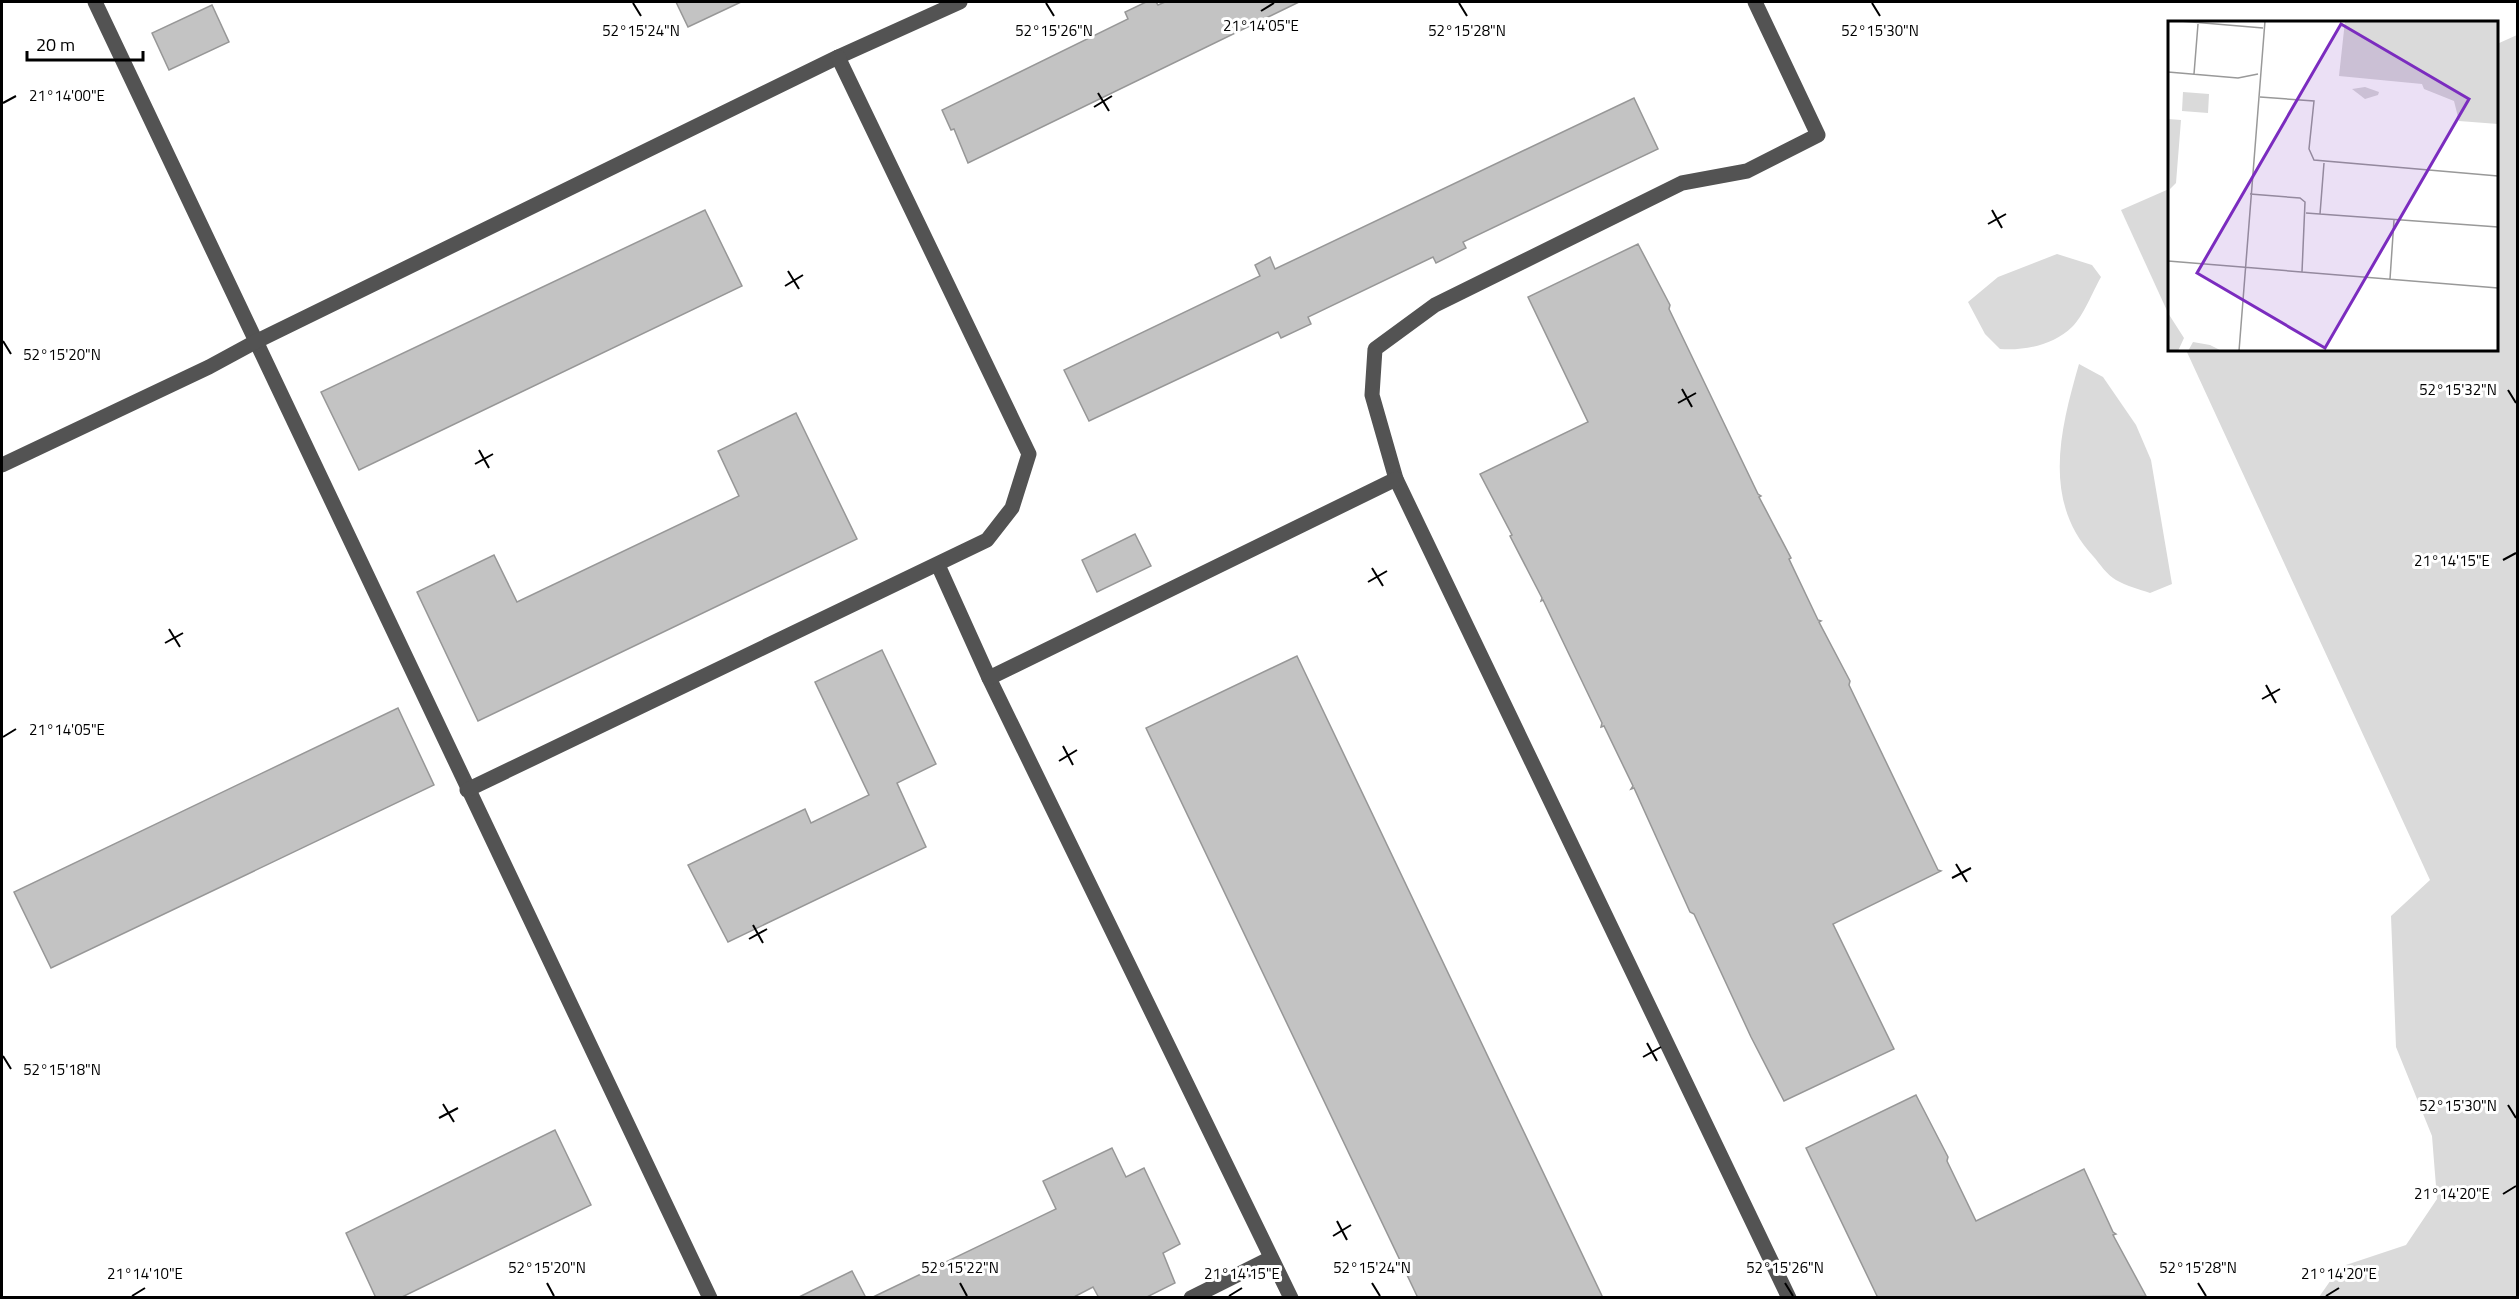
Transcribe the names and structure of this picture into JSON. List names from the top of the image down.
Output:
{
  "scale_bar": "20 m",
  "coordinates": [
    "21°14'05\"E",
    "52°15'24\"N",
    "52°15'26\"N",
    "52°15'28\"N",
    "52°15'30\"N",
    "21°14'00\"E",
    "52°15'20\"N",
    "52°15'32\"N",
    "21°14'15\"E",
    "52°15'18\"N",
    "21°14'20\"E",
    "52°15'22\"N",
    "21°14'10\"E"
  ]
}
